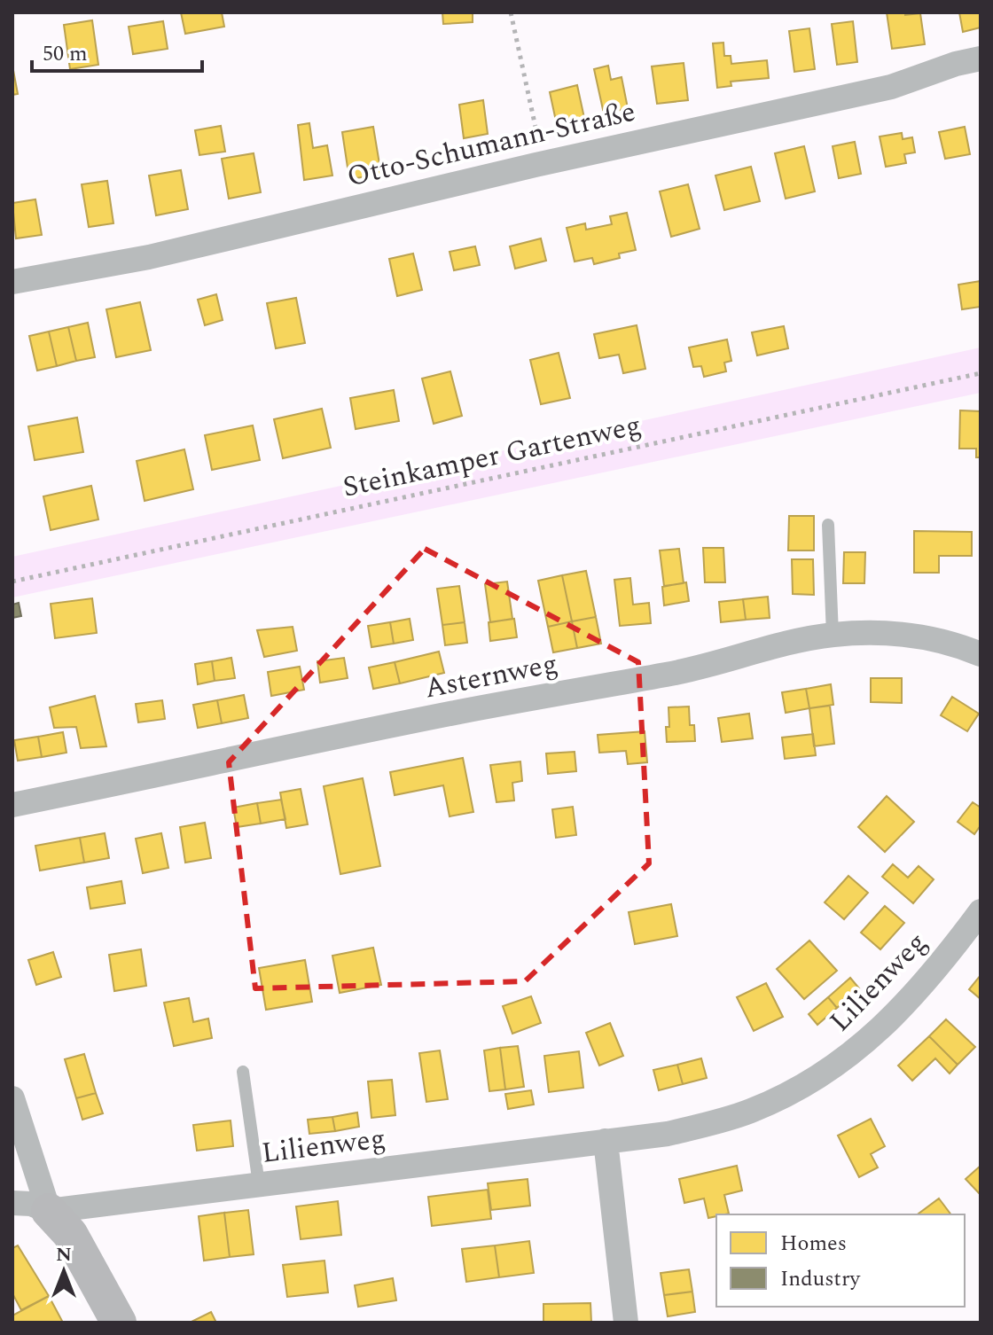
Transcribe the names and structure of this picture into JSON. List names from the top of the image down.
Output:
{
  "streets": {
    "street": ["Otto-Schumann-Straße", "Asternweg", "Lilienweg"],
    "path": ["Steinkamper Gartenweg"]
  },
  "legend": ["Homes", "Industry"],
  "scale_bar": "50 m",
  "north": "top"
}
